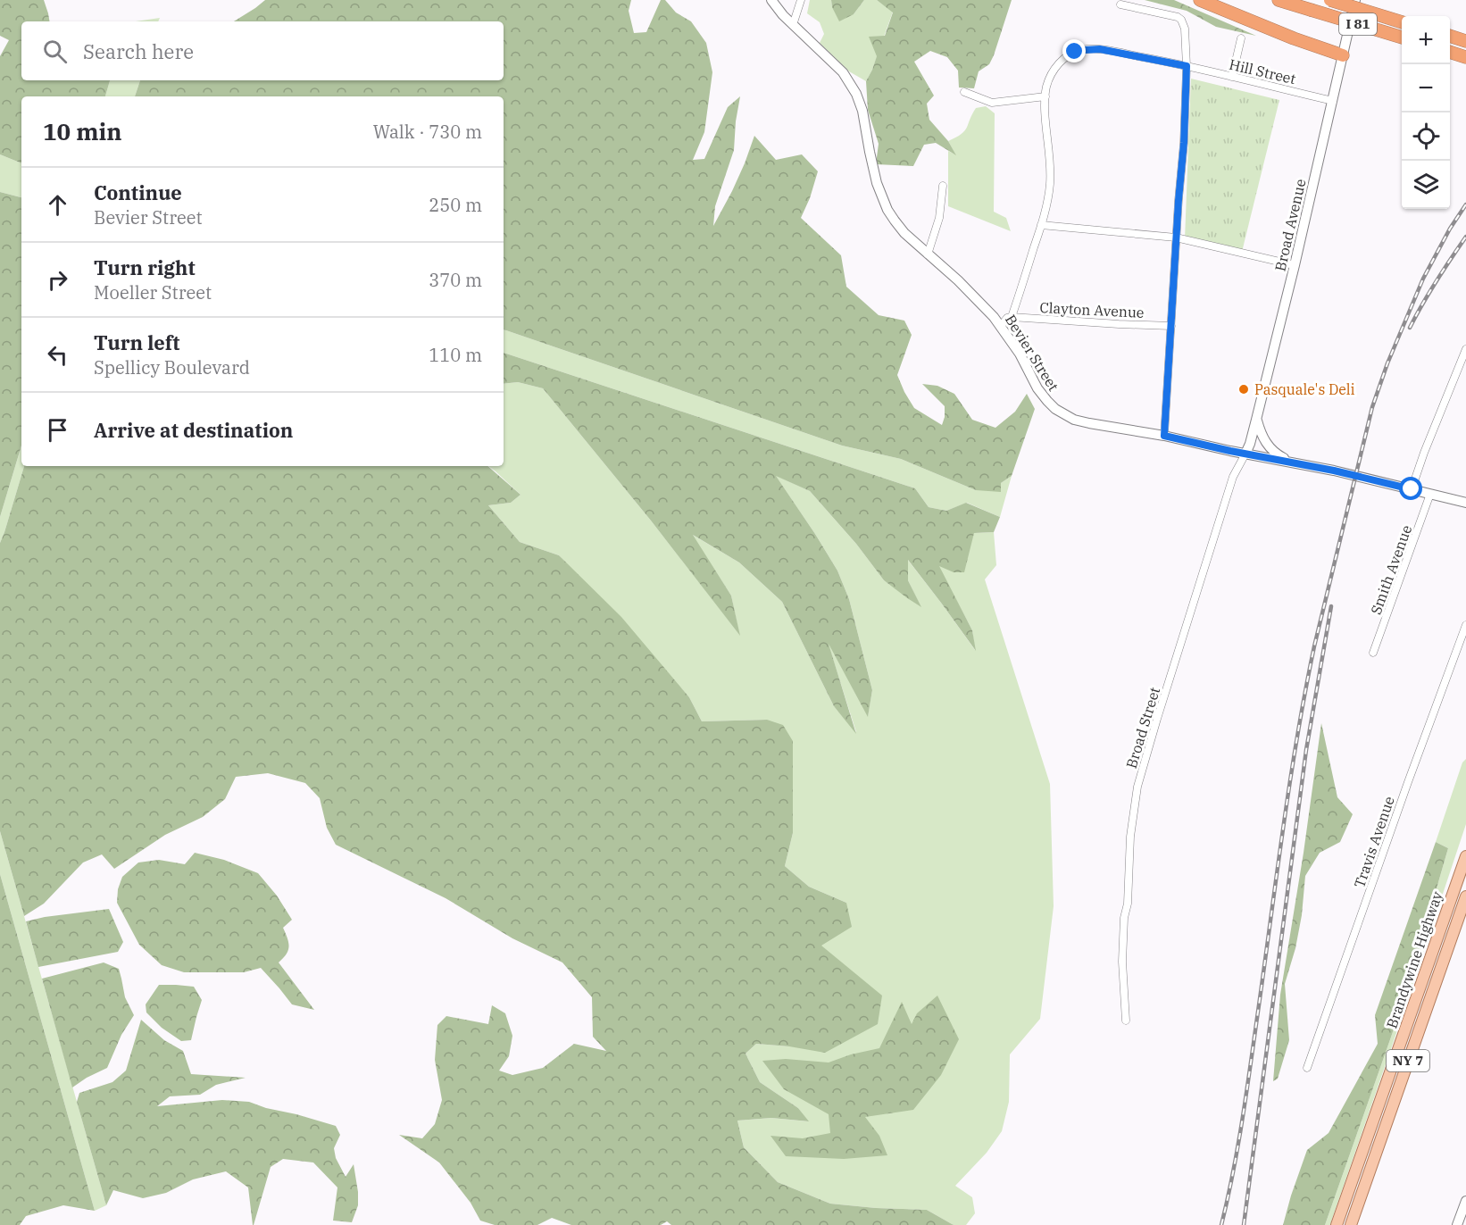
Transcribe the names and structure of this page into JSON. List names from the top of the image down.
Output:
{
  "streets": {
    "highway": ["I 81"],
    "main road": [
      "Broad Avenue",
      "Bevier Street",
      "Brandywine Highway",
      "NY 7"
    ],
    "street": [
      "Hill Street",
      "Clayton Avenue",
      "Smith Avenue",
      "Broad Street",
      "Travis Avenue"
    ]
  },
  "crossings": [
    ["Hill Street", "Broad Avenue"],
    ["Broad Avenue", "Bevier Street"],
    ["Broad Avenue", "Broad Street"],
    ["Bevier Street", "Smith Avenue"],
    ["Bevier Street", "Broad Street"]
  ],
  "places": ["Pasquale's Deli"],
  "page": {
    "map_buttons": ["+", "−"],
    "search": "Search here",
    "heading": ["10 min", "Walk · 730 m"],
    "list": [
      ["Continue", "Bevier Street", "250 m"],
      ["Turn right", "Moeller Street", "370 m"],
      ["Turn left", "Spellicy Boulevard", "110 m"],
      "Arrive at destination"
    ]
  }
}
